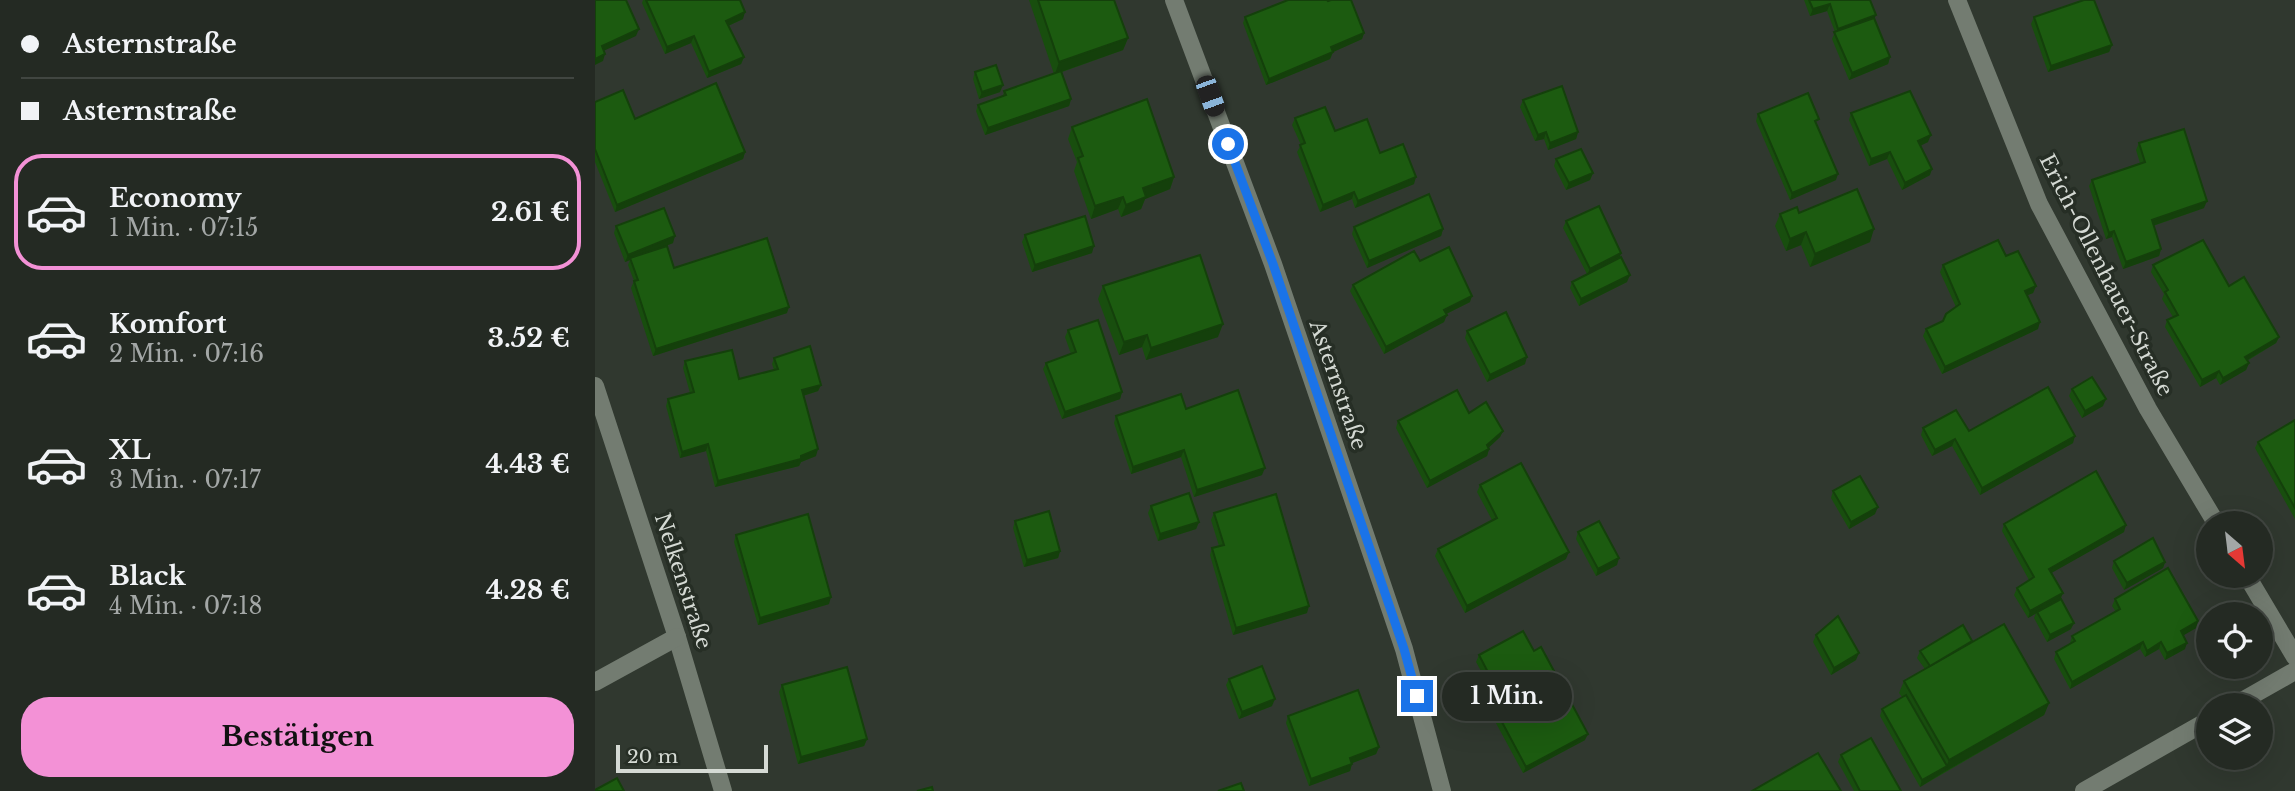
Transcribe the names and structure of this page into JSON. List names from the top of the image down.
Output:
{
  "streets": {
    "street": ["Erich-Ollenhauer-Straße", "Asternstraße", "Nelkenstraße"]
  },
  "scale_bar": "20 m",
  "north": "bottom right",
  "page": {
    "banner": ["Asternstraße", "Asternstraße"],
    "list": [
      {
        "name": "Economy",
        "note": "1 Min. · 07:15",
        "value": "2.61 €"
      },
      {
        "name": "Komfort",
        "note": "2 Min. · 07:16",
        "value": "3.52 €"
      },
      {
        "name": "XL",
        "note": "3 Min. · 07:17",
        "value": "4.43 €"
      },
      {
        "name": "Black",
        "note": "4 Min. · 07:18",
        "value": "4.28 €"
      }
    ],
    "bubble": "1 Min.",
    "buttons": "Bestätigen",
    "scale": "20 m"
  }
}
